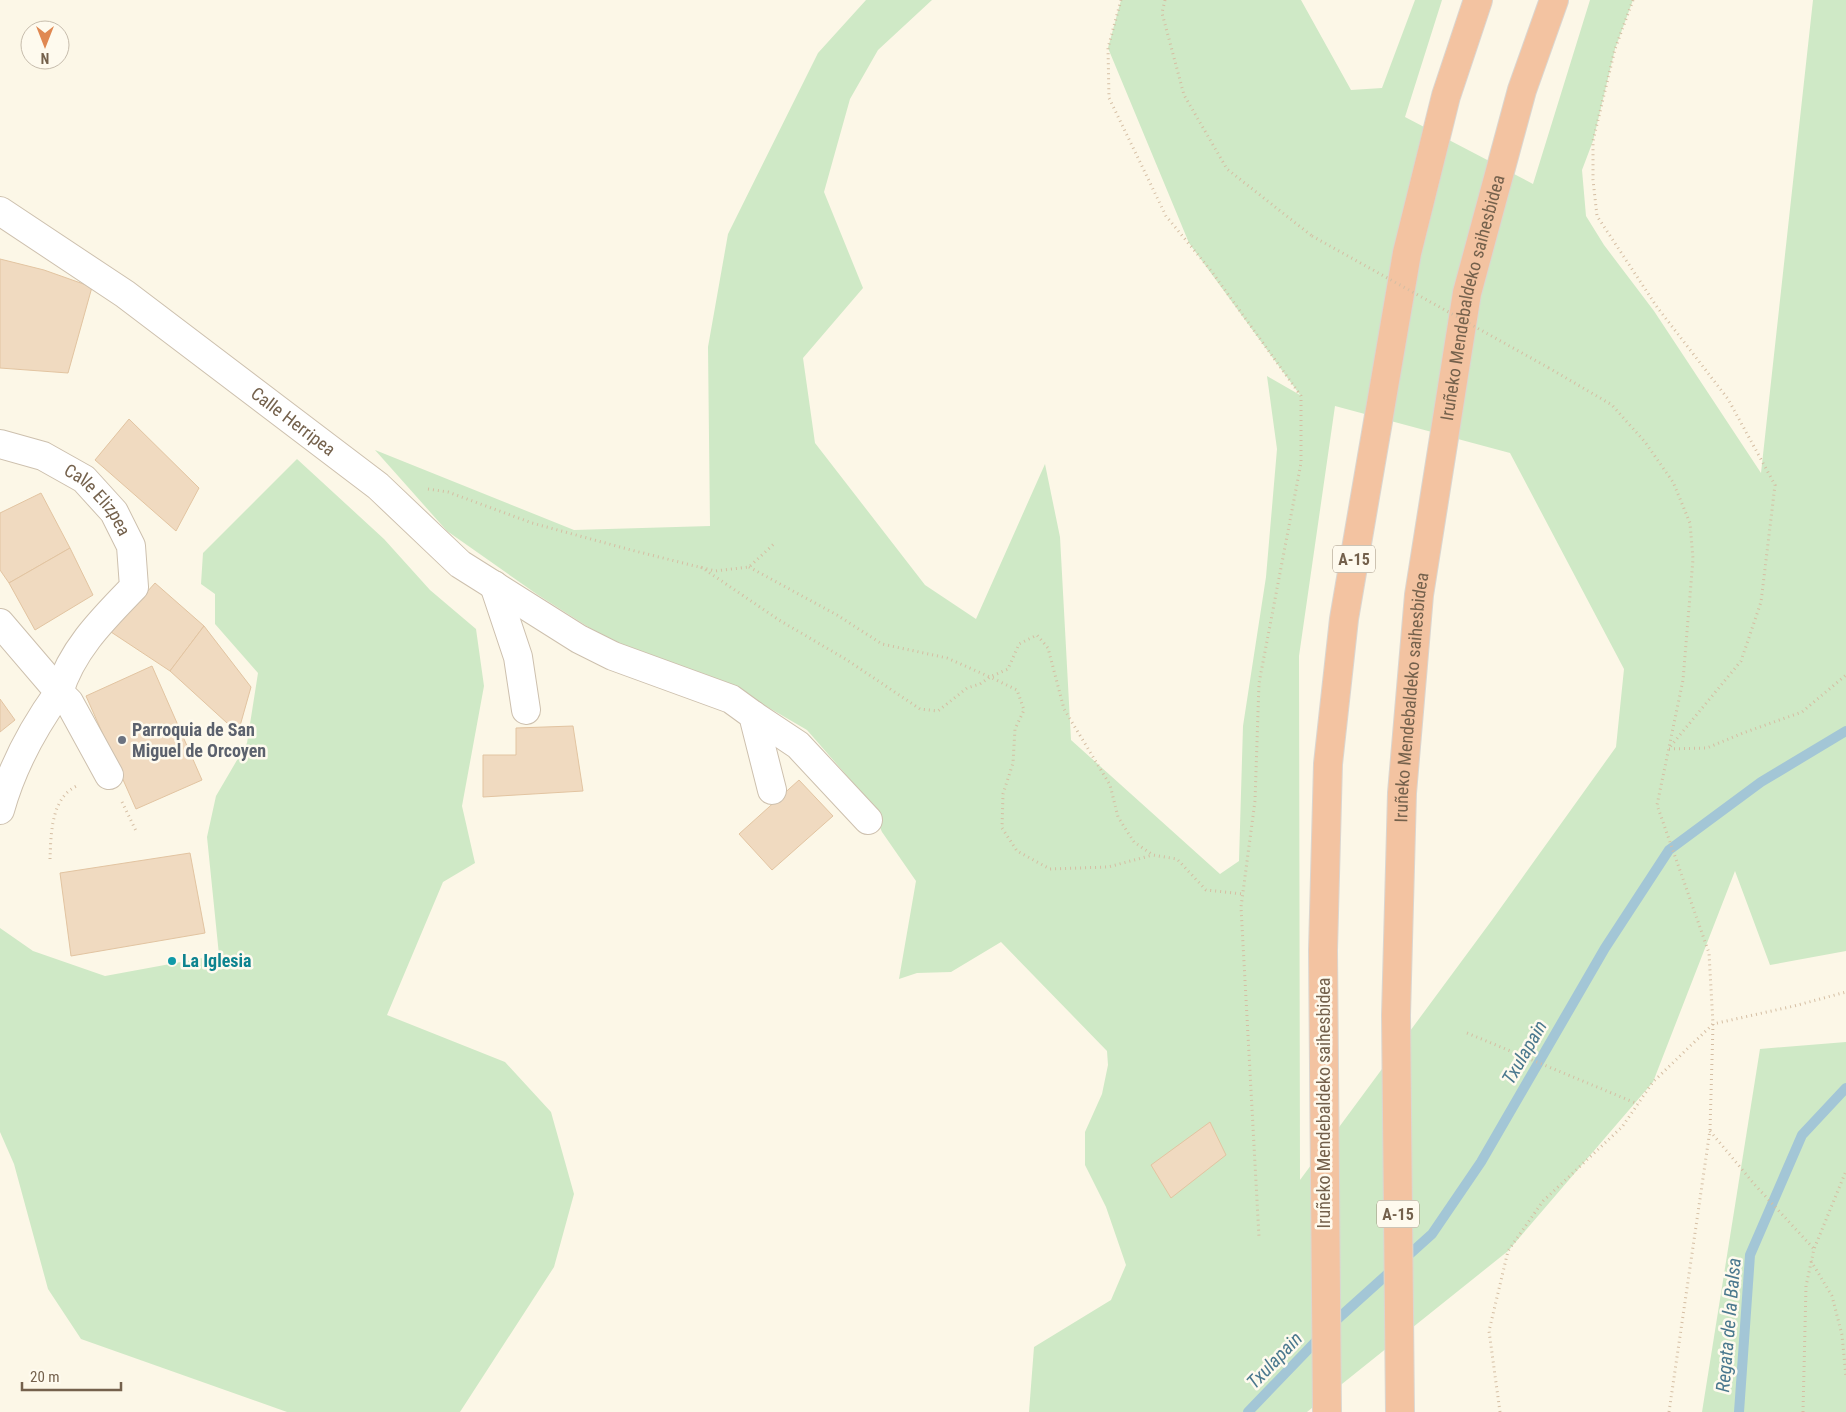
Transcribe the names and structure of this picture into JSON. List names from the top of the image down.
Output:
{
  "streets": {
    "highway": ["Iruñeko Mendebaldeko saihesbidea", "A-15"],
    "street": ["Calle Herripea", "Calle Elizpea"]
  },
  "water": ["Txulapain", "Regata de la Balsa"],
  "places": ["Parroquia de San Miguel de Orcoyen", "La Iglesia"],
  "scale_bar": "20 m",
  "north": "bottom"
}
